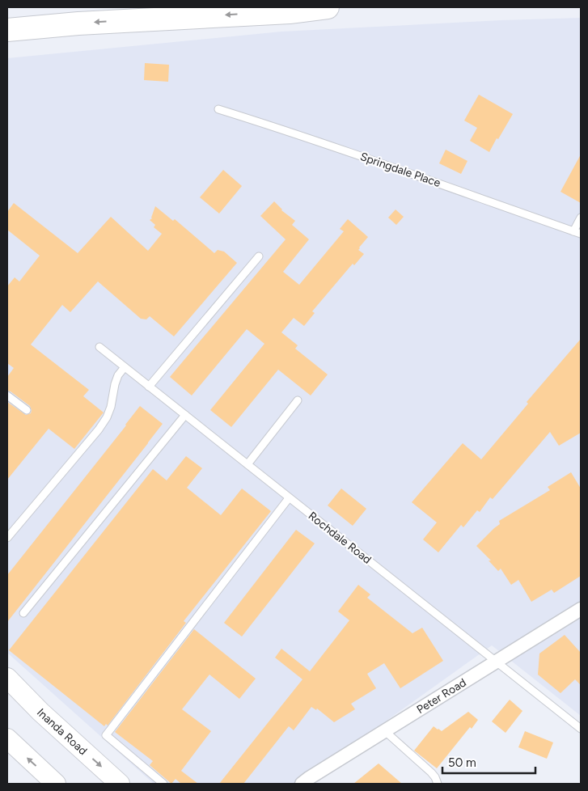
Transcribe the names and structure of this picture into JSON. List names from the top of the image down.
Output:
{
  "streets": {
    "main road": ["Inanda Road"],
    "street": ["Peter Road"],
    "lane": ["Springdale Place", "Rochdale Road"]
  },
  "crossings": [
    ["Rochdale Road", "Peter Road"]
  ],
  "scale_bar": "50 m"
}
